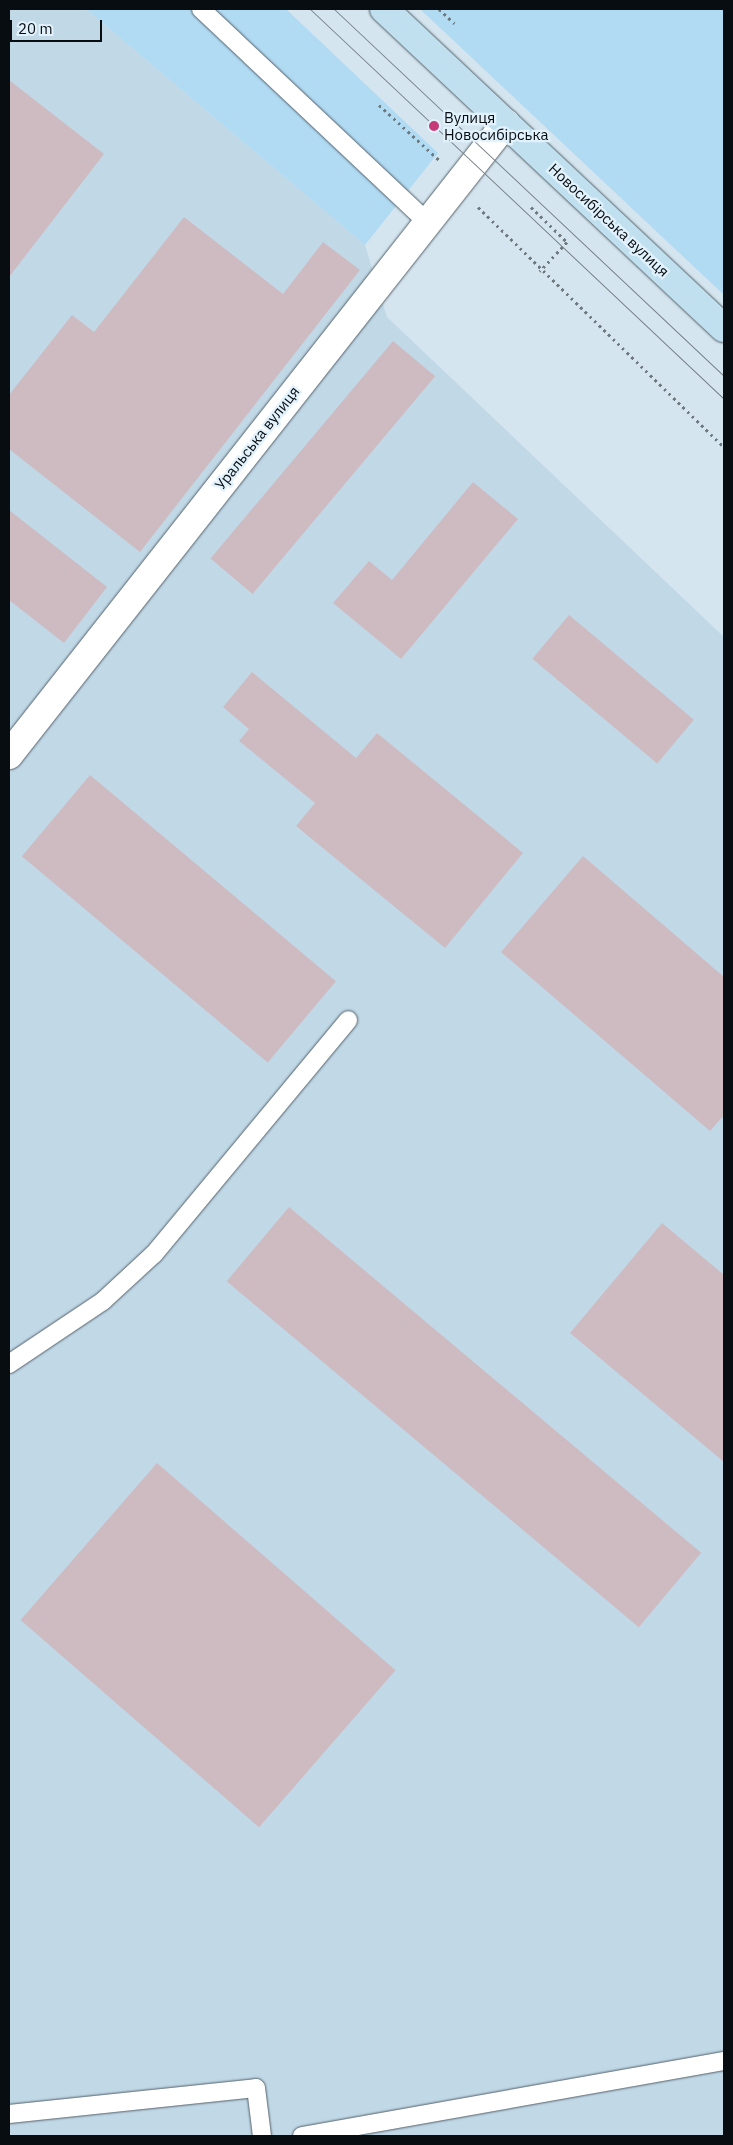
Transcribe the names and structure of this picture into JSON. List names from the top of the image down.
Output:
{
  "streets": {
    "main road": ["Новосибірська вулиця"],
    "street": ["Уральська вулиця"]
  },
  "crossings": [
    ["Новосибірська вулиця", "Уральська вулиця"]
  ],
  "places": ["Вулиця Новосибірська"],
  "scale_bar": "20 m"
}
